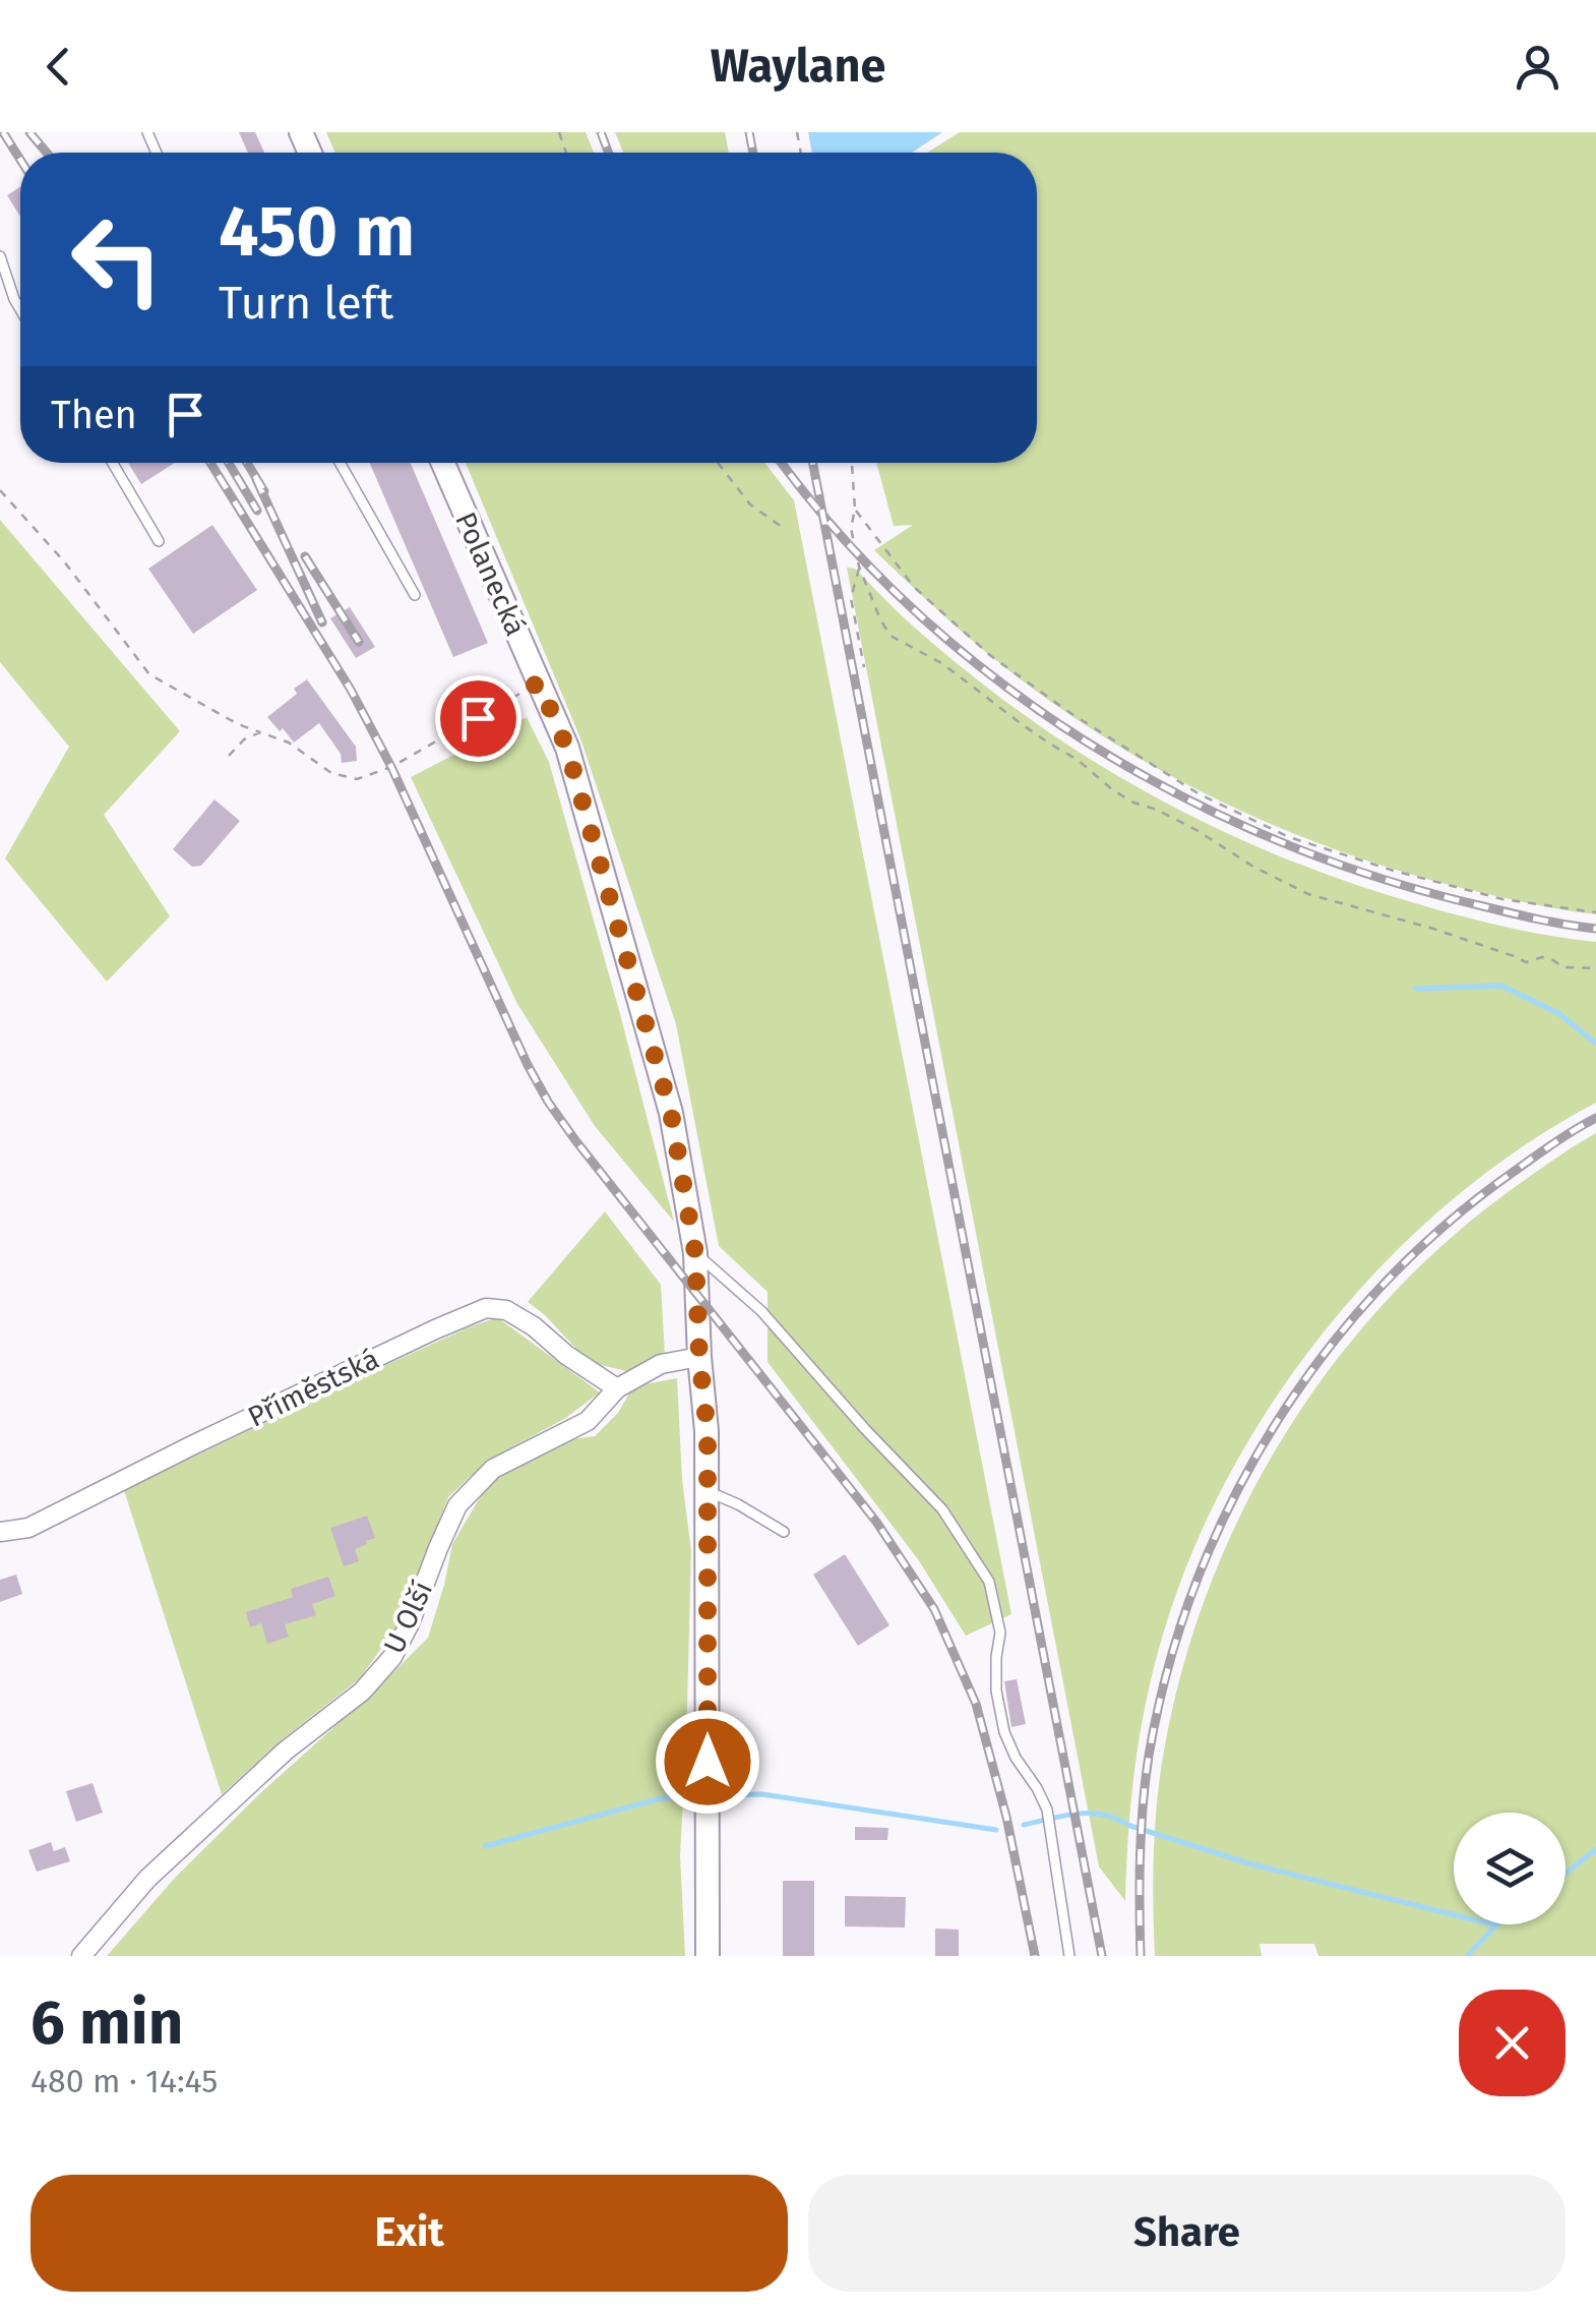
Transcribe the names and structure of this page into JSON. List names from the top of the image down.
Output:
{
  "streets": {
    "street": ["Polanecká", "Příměstská", "U Olší"]
  },
  "crossings": [
    ["Polanecká", "U Olší"],
    ["Příměstská", "U Olší"]
  ],
  "page": {
    "header": "Waylane",
    "turn": ["450 m", "Turn left"],
    "then": "Then",
    "heading": ["6 min", "480 m · 14:45"],
    "buttons": ["Exit", "Share"]
  }
}
